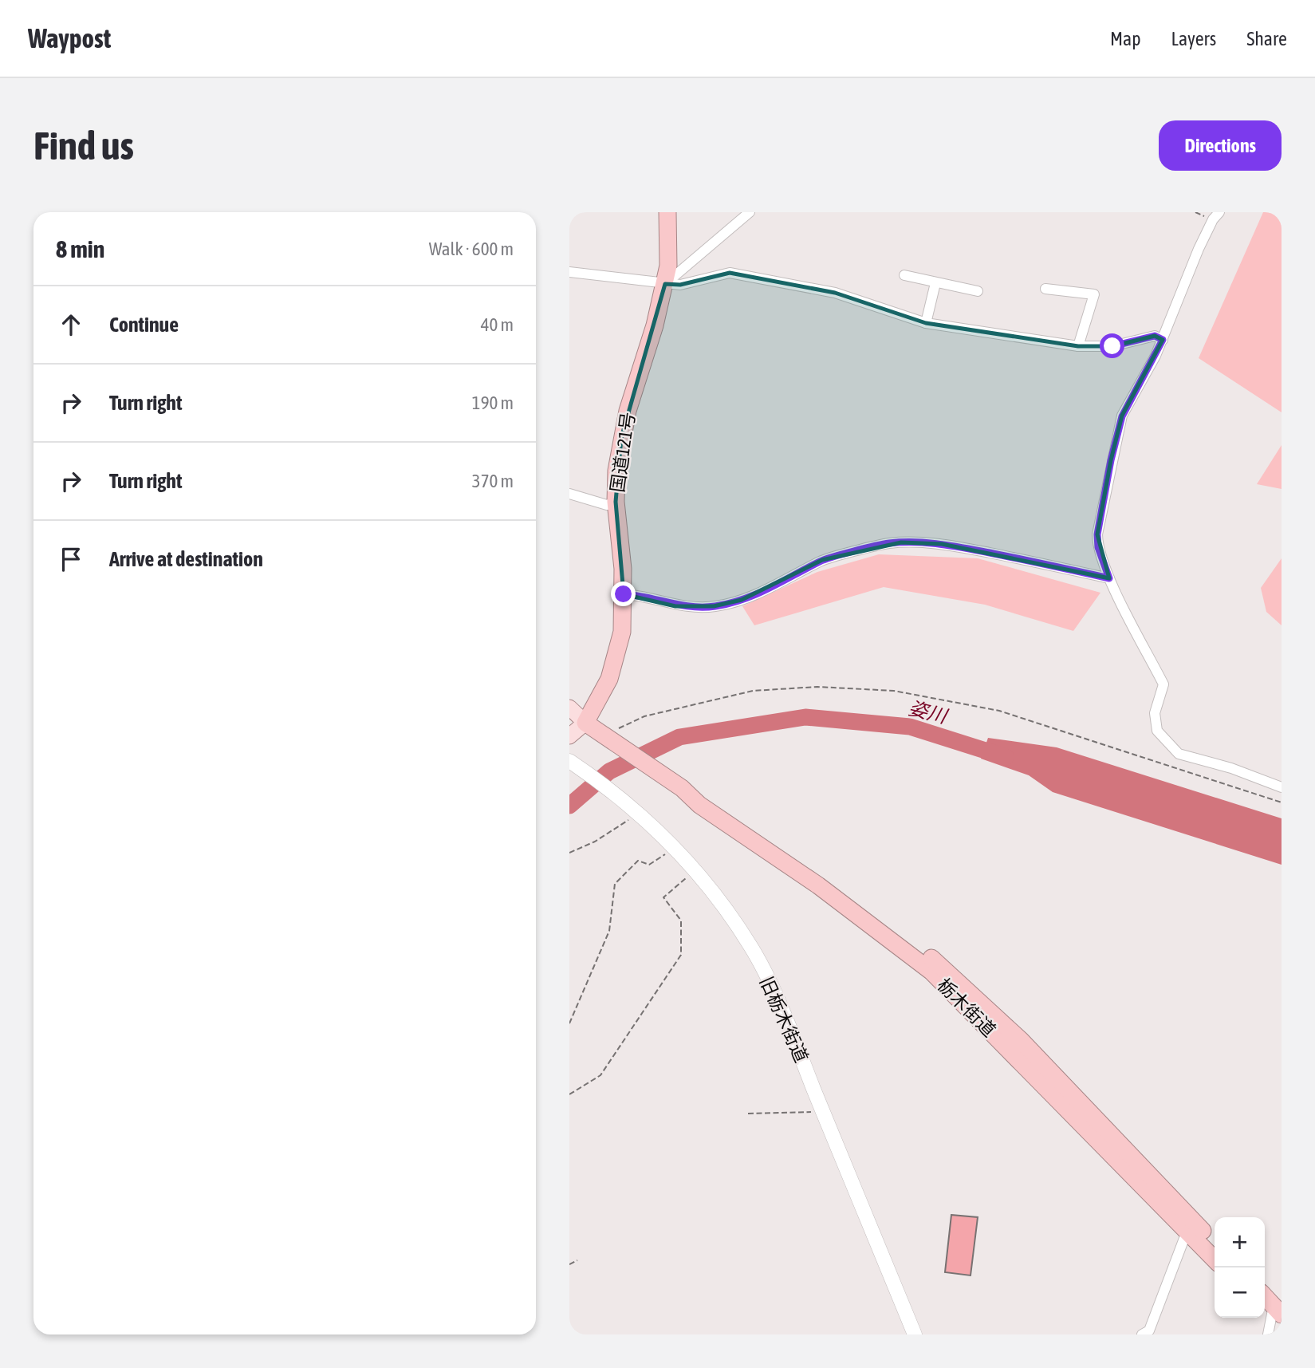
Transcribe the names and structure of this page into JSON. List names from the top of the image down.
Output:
{
  "streets": {
    "highway": ["国道121号", "栃木街道"],
    "street": ["旧栃木街道"]
  },
  "crossings": [
    ["国道121号", "栃木街道"]
  ],
  "water": ["姿川"],
  "page": {
    "header": "Waypost",
    "nav": ["Map", "Layers", "Share"],
    "buttons": "Directions",
    "title": "Find us",
    "heading": ["8 min", "Walk · 600 m"],
    "list": [
      ["Continue", "40 m"],
      ["Turn right", "190 m"],
      ["Turn right", "370 m"],
      "Arrive at destination"
    ],
    "map_buttons": ["+", "−"]
  }
}
